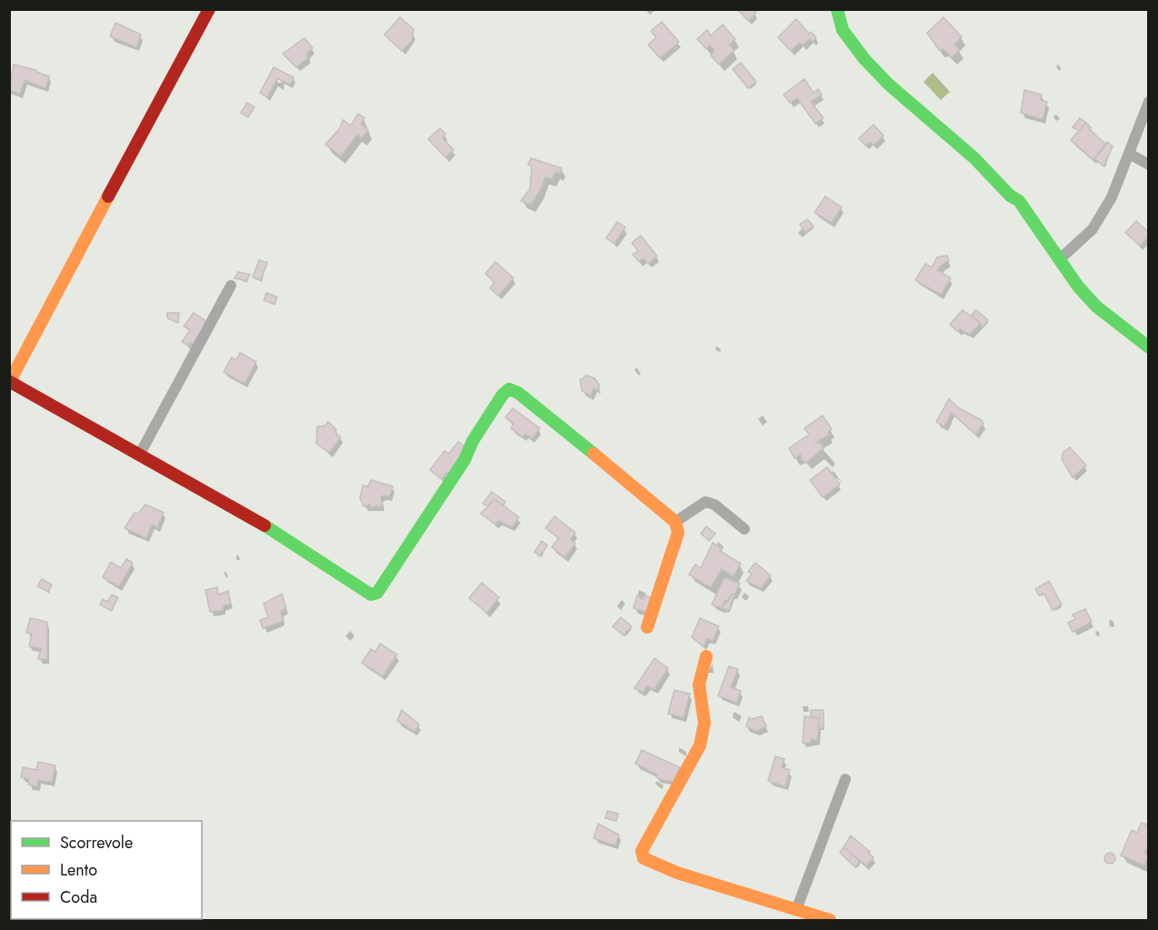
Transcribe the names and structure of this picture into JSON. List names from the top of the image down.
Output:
{
  "legend": ["Scorrevole", "Lento", "Coda"]
}
